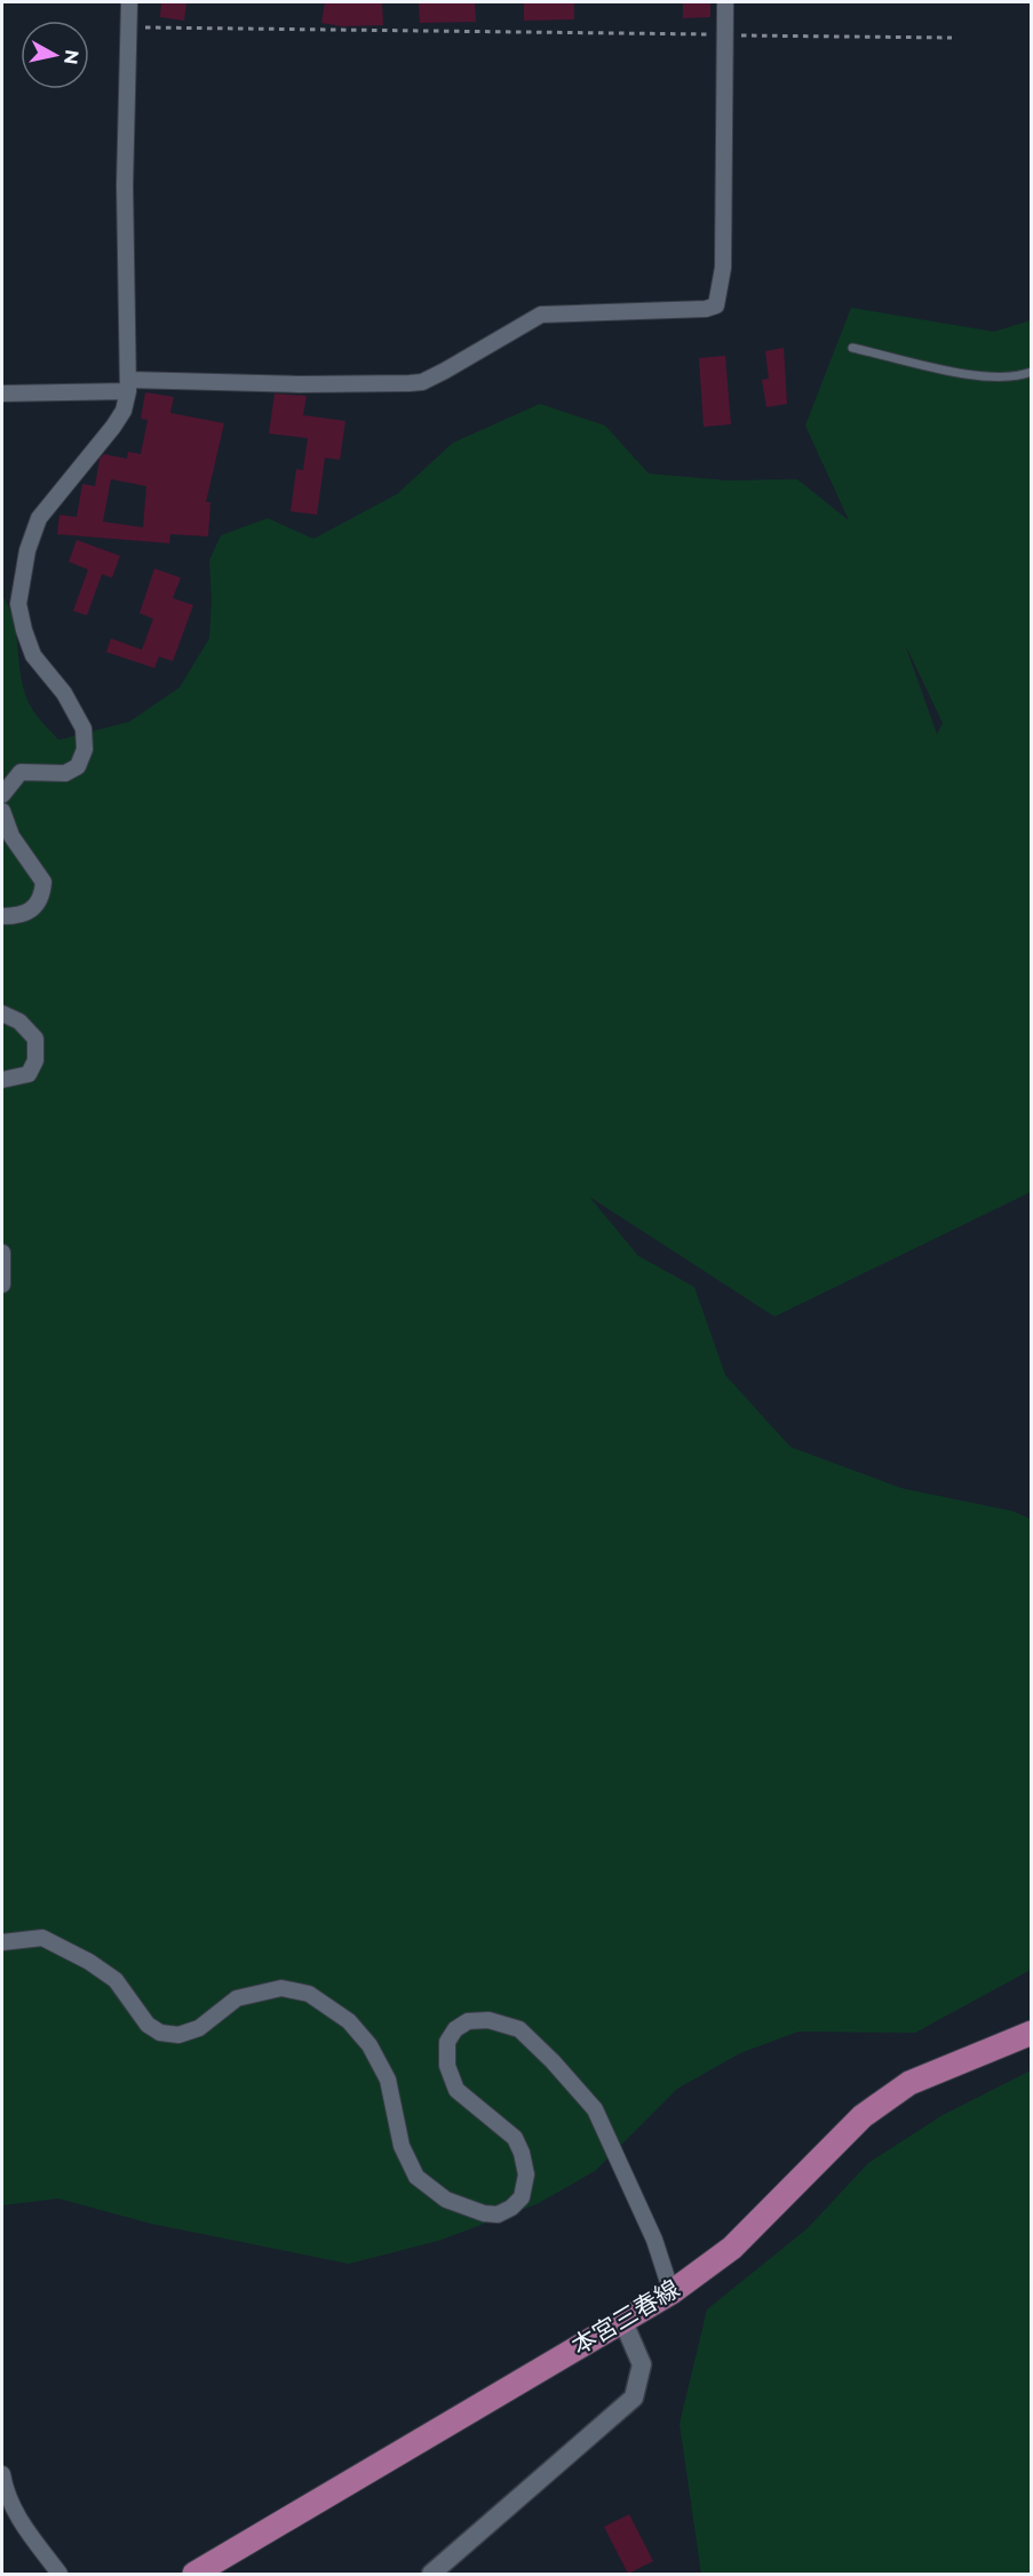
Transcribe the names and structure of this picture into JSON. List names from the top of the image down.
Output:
{
  "streets": {
    "main road": ["本宮三春線"]
  },
  "north": "right"
}
